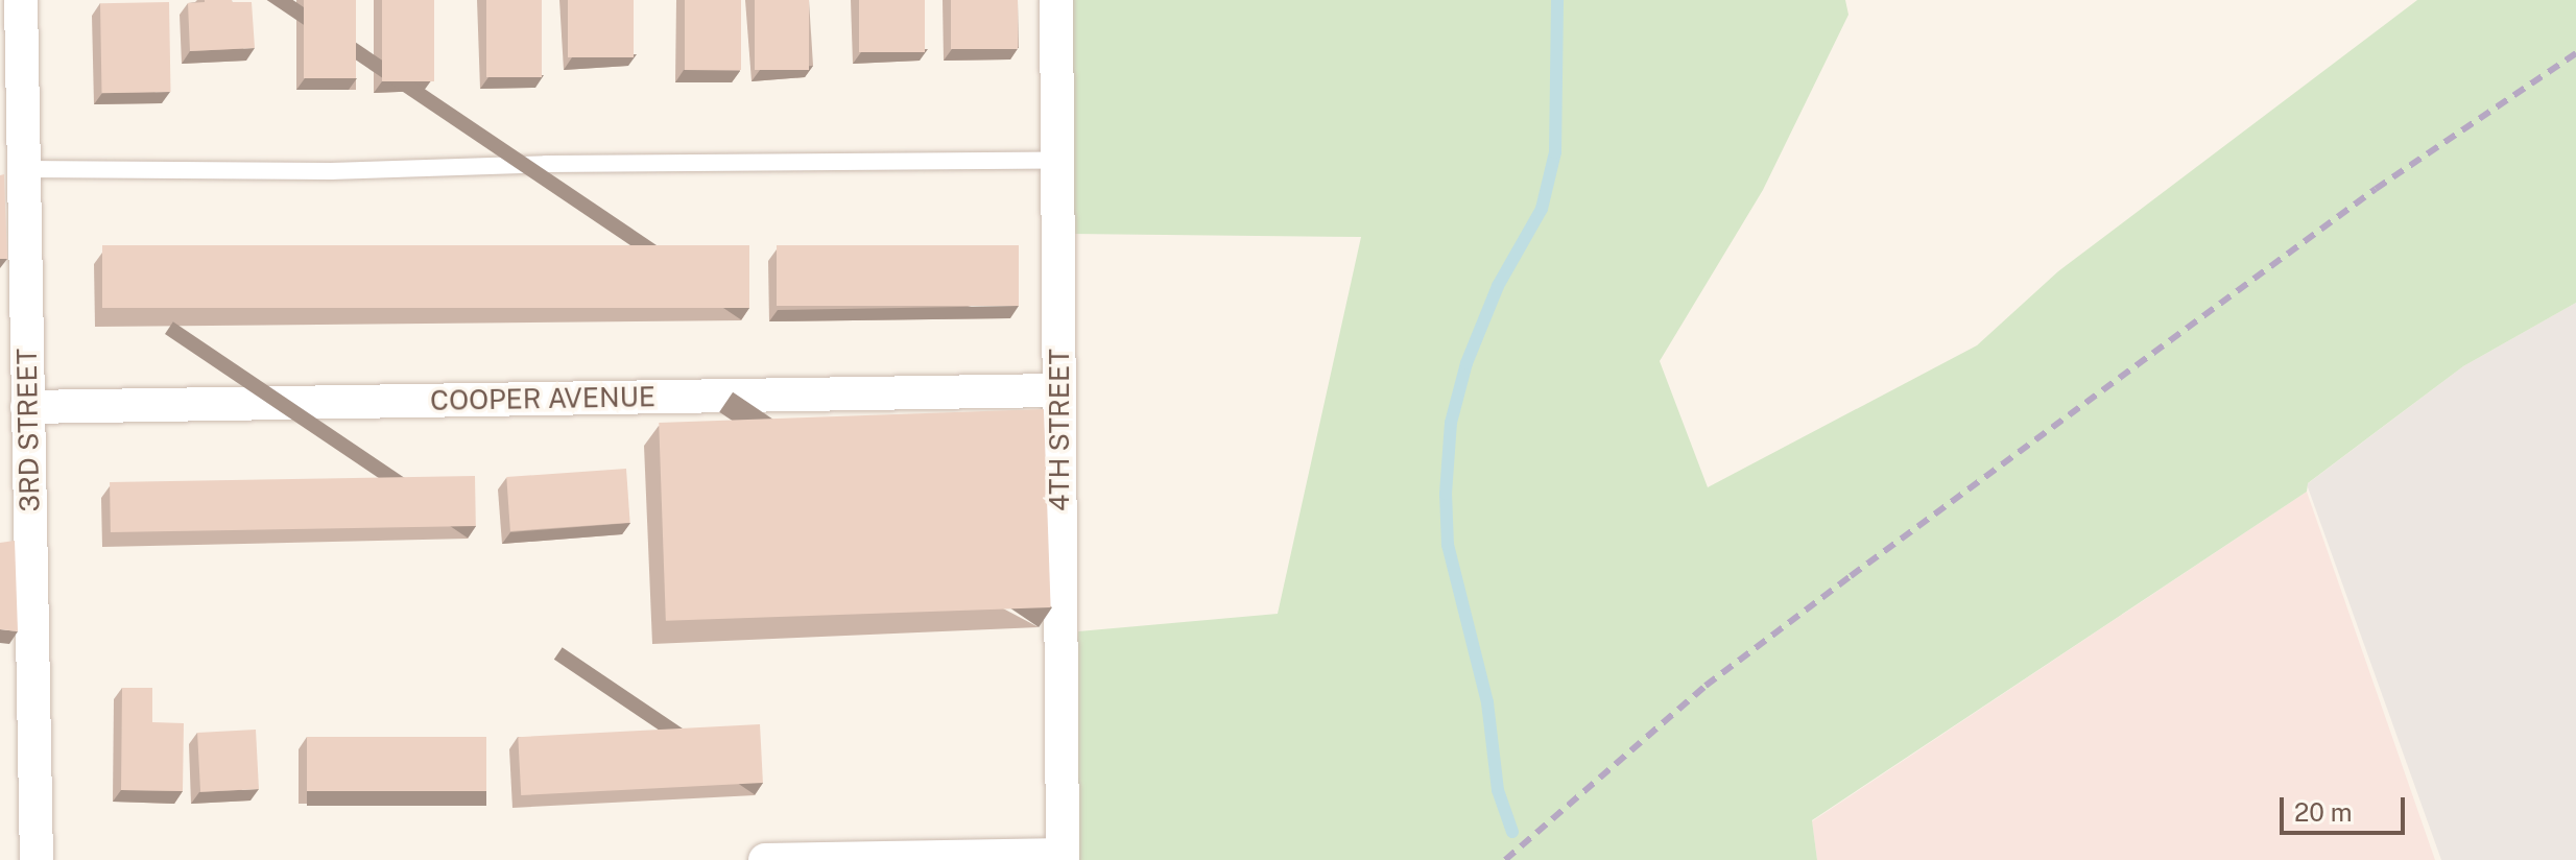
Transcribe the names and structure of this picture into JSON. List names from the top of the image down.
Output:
{
  "streets": {
    "street": ["COOPER AVENUE", "3RD STREET", "4TH STREET"]
  },
  "crossings": [
    ["COOPER AVENUE", "3RD STREET"],
    ["COOPER AVENUE", "4TH STREET"]
  ],
  "scale_bar": "20 m"
}
